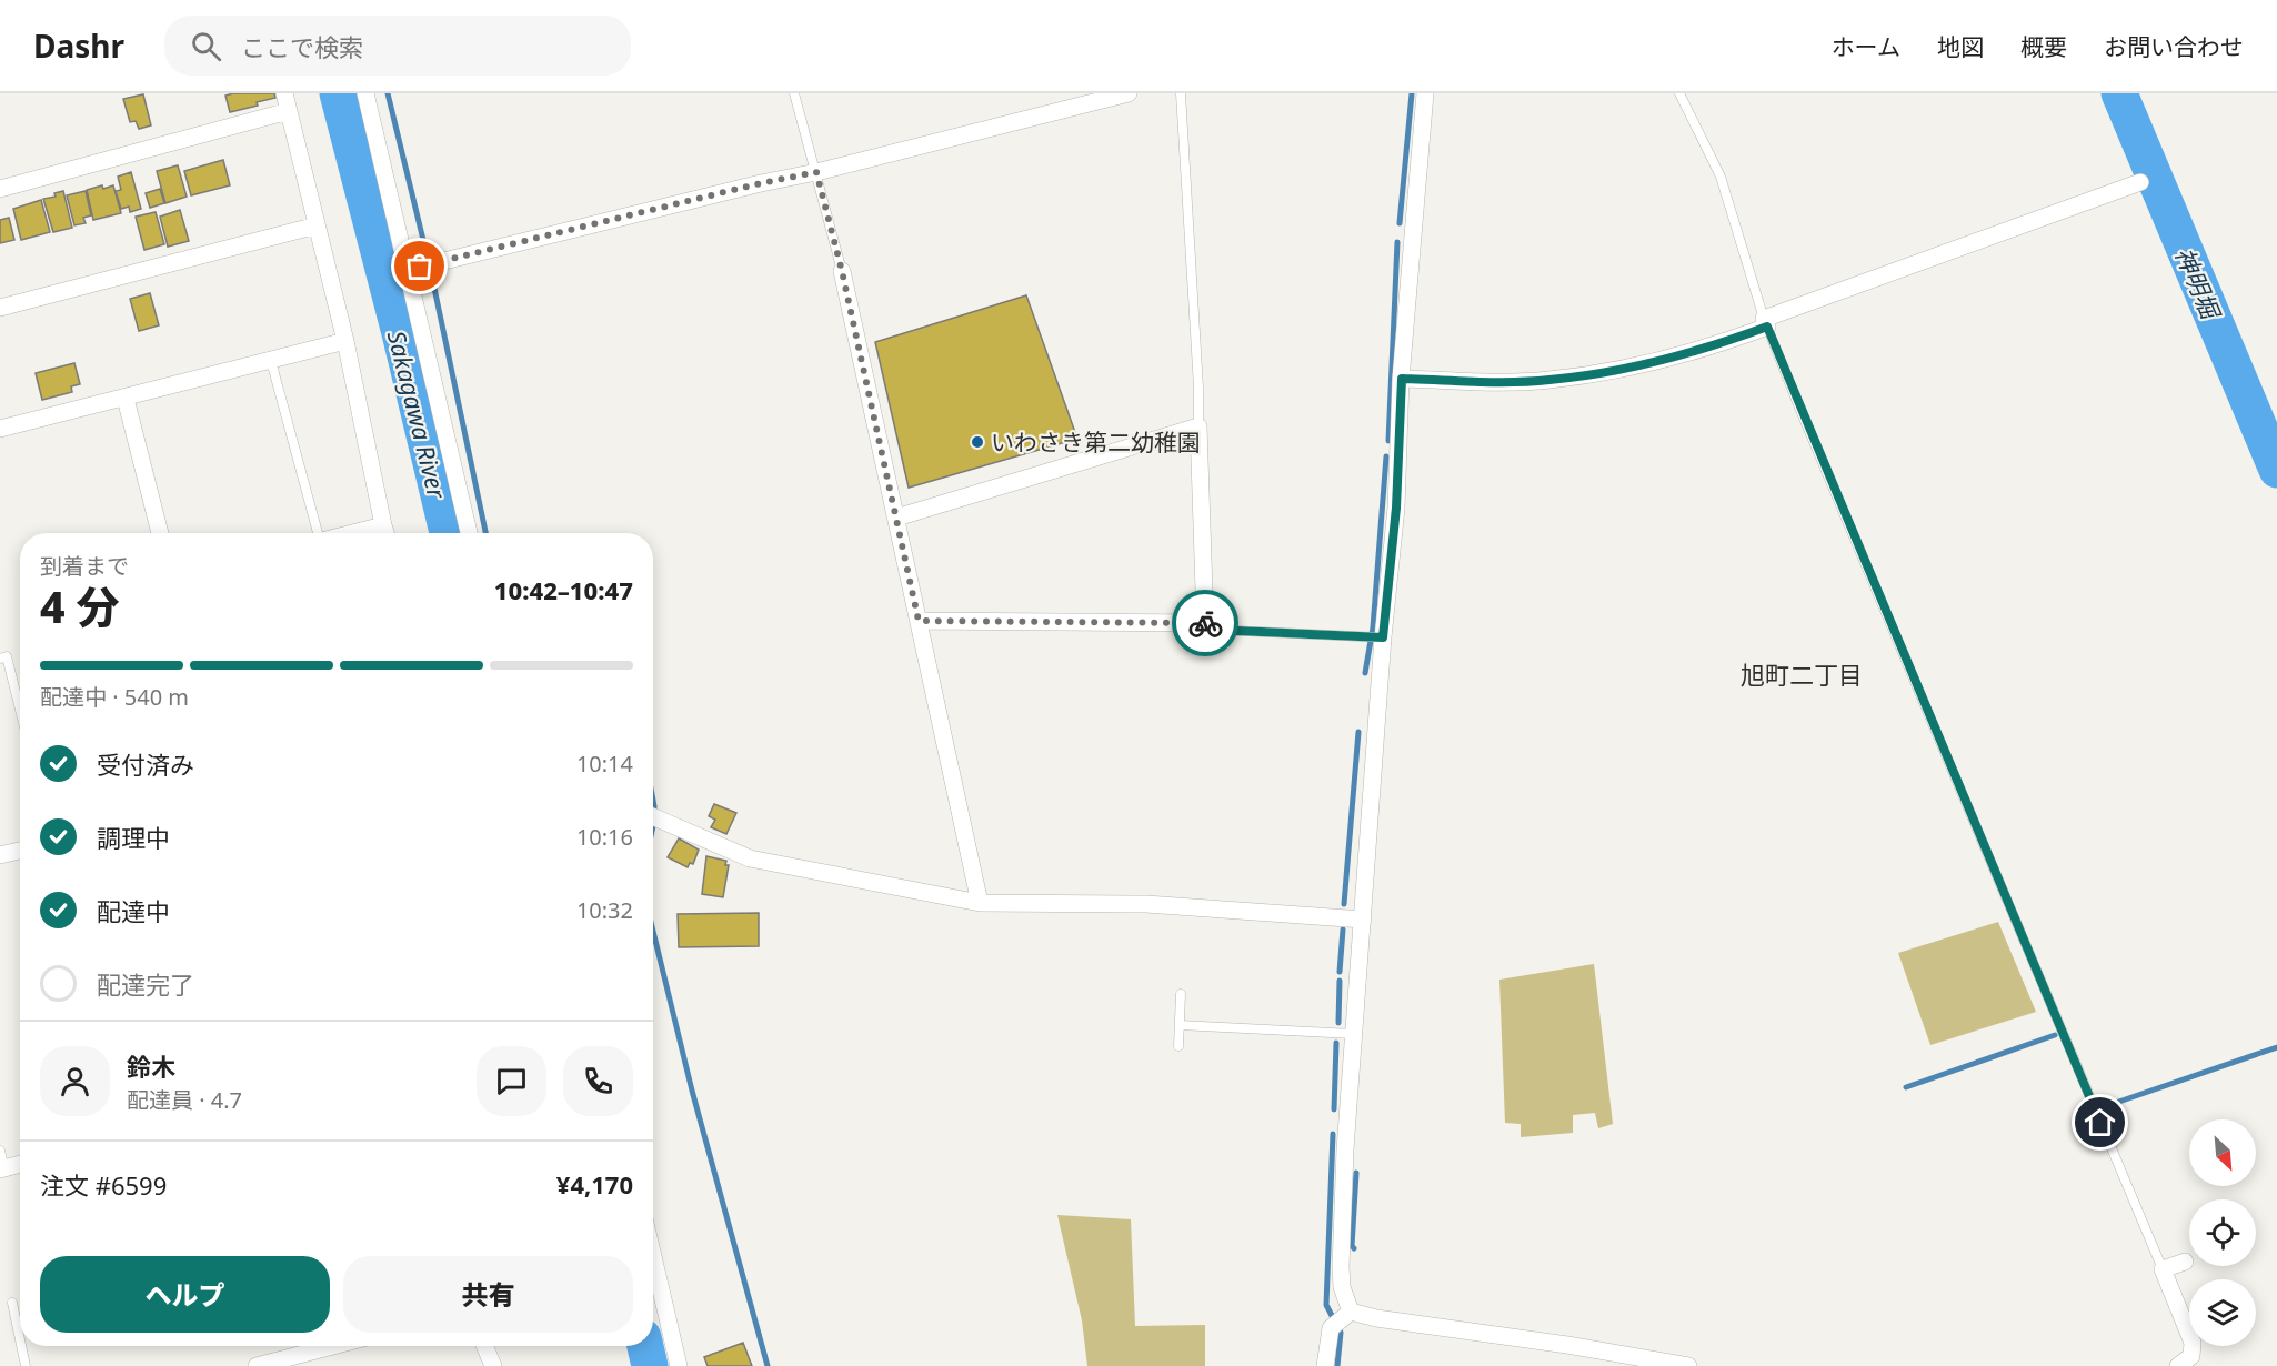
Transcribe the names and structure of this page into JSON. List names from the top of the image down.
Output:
{
  "districts": ["旭町二丁目"],
  "water": ["神明堀", "Sakagawa River"],
  "places": ["いわさき第二幼稚園"],
  "north": "bottom right",
  "page": {
    "header": "Dashr",
    "search": "ここで検索",
    "nav": [
      "ホーム",
      "地図",
      "概要",
      "お問い合わせ"
    ],
    "heading": ["4 分", "到着まで", "10:42–10:47"],
    "panel": [
      "鈴木",
      "配達員 · 4.7",
      "注文 #6599",
      "¥4,170"
    ],
    "bar": "配達中 · 540 m",
    "list": [
      ["受付済み", "10:14"],
      ["調理中", "10:16"],
      ["配達中", "10:32"],
      "配達完了"
    ],
    "buttons": ["ヘルプ", "共有"]
  }
}
